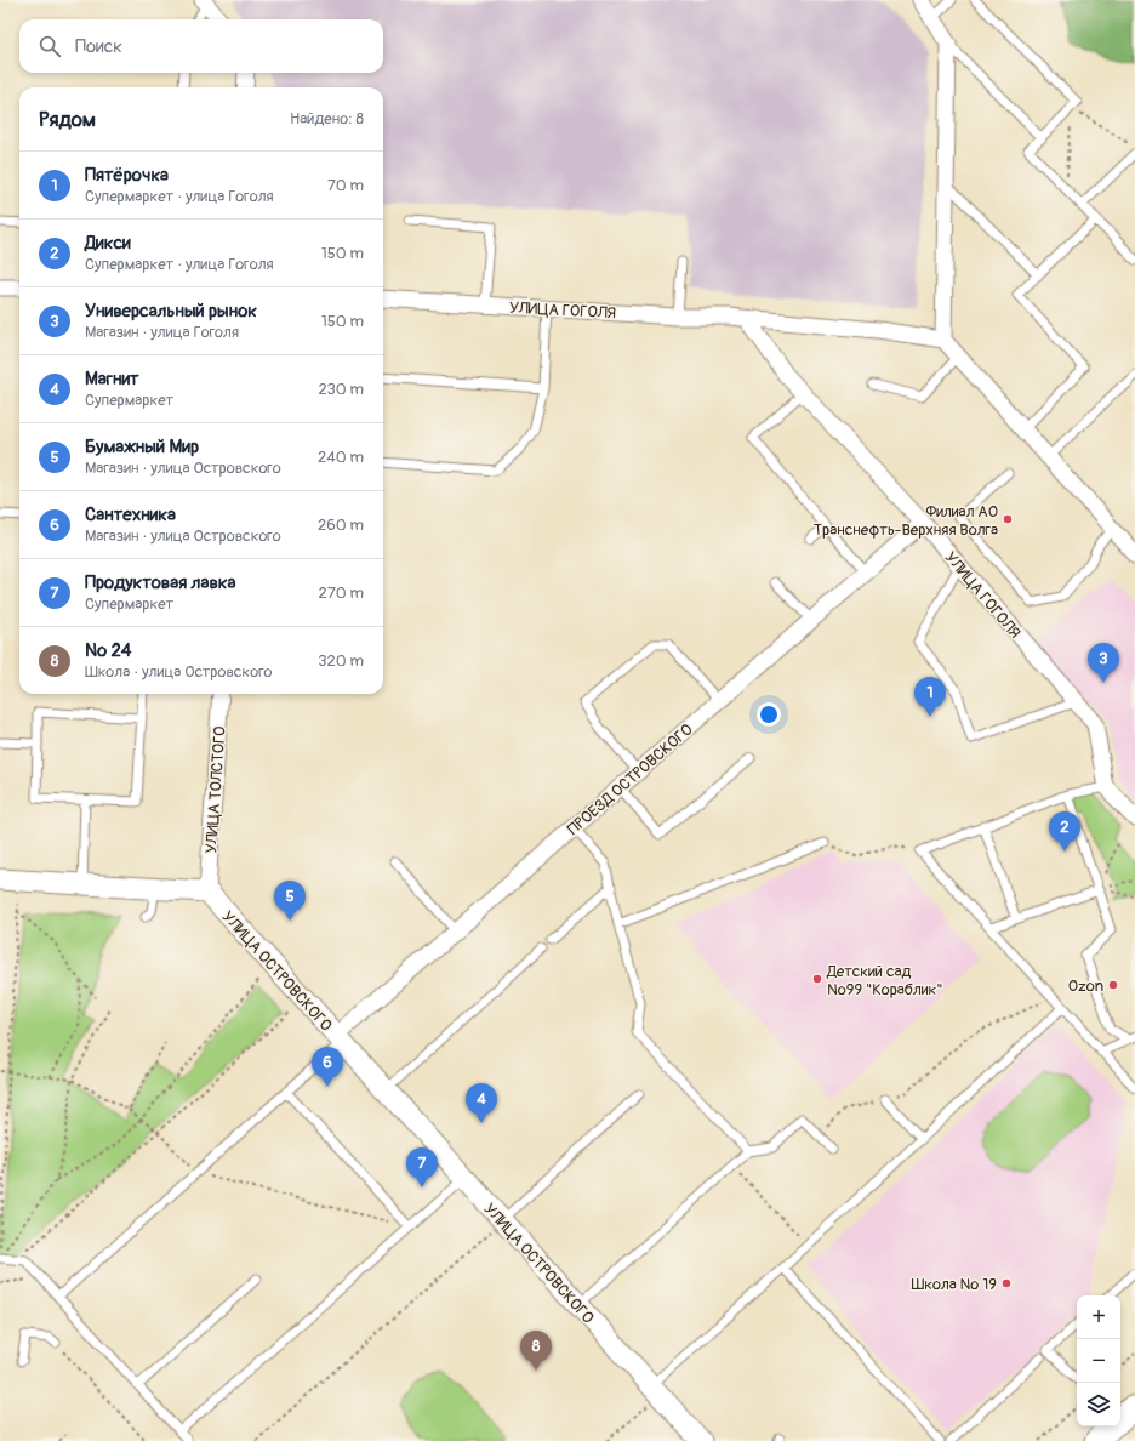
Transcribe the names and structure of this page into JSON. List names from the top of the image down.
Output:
{
  "streets": {
    "street": [
      "УЛИЦА ГОГОЛЯ",
      "ПРОЕЗД ОСТРОВСКОГО",
      "УЛИЦА ТОЛСТОГО",
      "УЛИЦА ОСТРОВСКОГО"
    ]
  },
  "crossings": [
    ["УЛИЦА ГОГОЛЯ", "ПРОЕЗД ОСТРОВСКОГО"],
    ["ПРОЕЗД ОСТРОВСКОГО", "УЛИЦА ОСТРОВСКОГО"],
    ["УЛИЦА ТОЛСТОГО", "УЛИЦА ОСТРОВСКОГО"]
  ],
  "places": [
    "Филиал АО Транснефть-Верхняя Волга",
    "Детский сад №99 \"Кораблик\"",
    "Ozon",
    "Школа № 19"
  ],
  "page": {
    "search": "Поиск",
    "heading": ["Рядом", "Найдено: 8"],
    "list": [
      {
        "mark": "1",
        "name": "Пятёрочка",
        "note": "Супермаркет · улица Гоголя",
        "value": "70 m"
      },
      {
        "mark": "2",
        "name": "Дикси",
        "note": "Супермаркет · улица Гоголя",
        "value": "150 m"
      },
      {
        "mark": "3",
        "name": "Универсальный рынок",
        "note": "Магазин · улица Гоголя",
        "value": "150 m"
      },
      {
        "mark": "4",
        "name": "Магнит",
        "note": "Супермаркет",
        "value": "230 m"
      },
      {
        "mark": "5",
        "name": "Бумажный Мир",
        "note": "Магазин · улица Островского",
        "value": "240 m"
      },
      {
        "mark": "6",
        "name": "Сантехника",
        "note": "Магазин · улица Островского",
        "value": "260 m"
      },
      {
        "mark": "7",
        "name": "Продуктовая лавка",
        "note": "Супермаркет",
        "value": "270 m"
      },
      {
        "mark": "8",
        "name": "№ 24",
        "note": "Школа · улица Островского",
        "value": "320 m"
      }
    ],
    "pins": [
      "3",
      "1",
      "2",
      "5",
      "6",
      "4",
      "7",
      "8"
    ],
    "map_buttons": ["+", "−"]
  }
}
